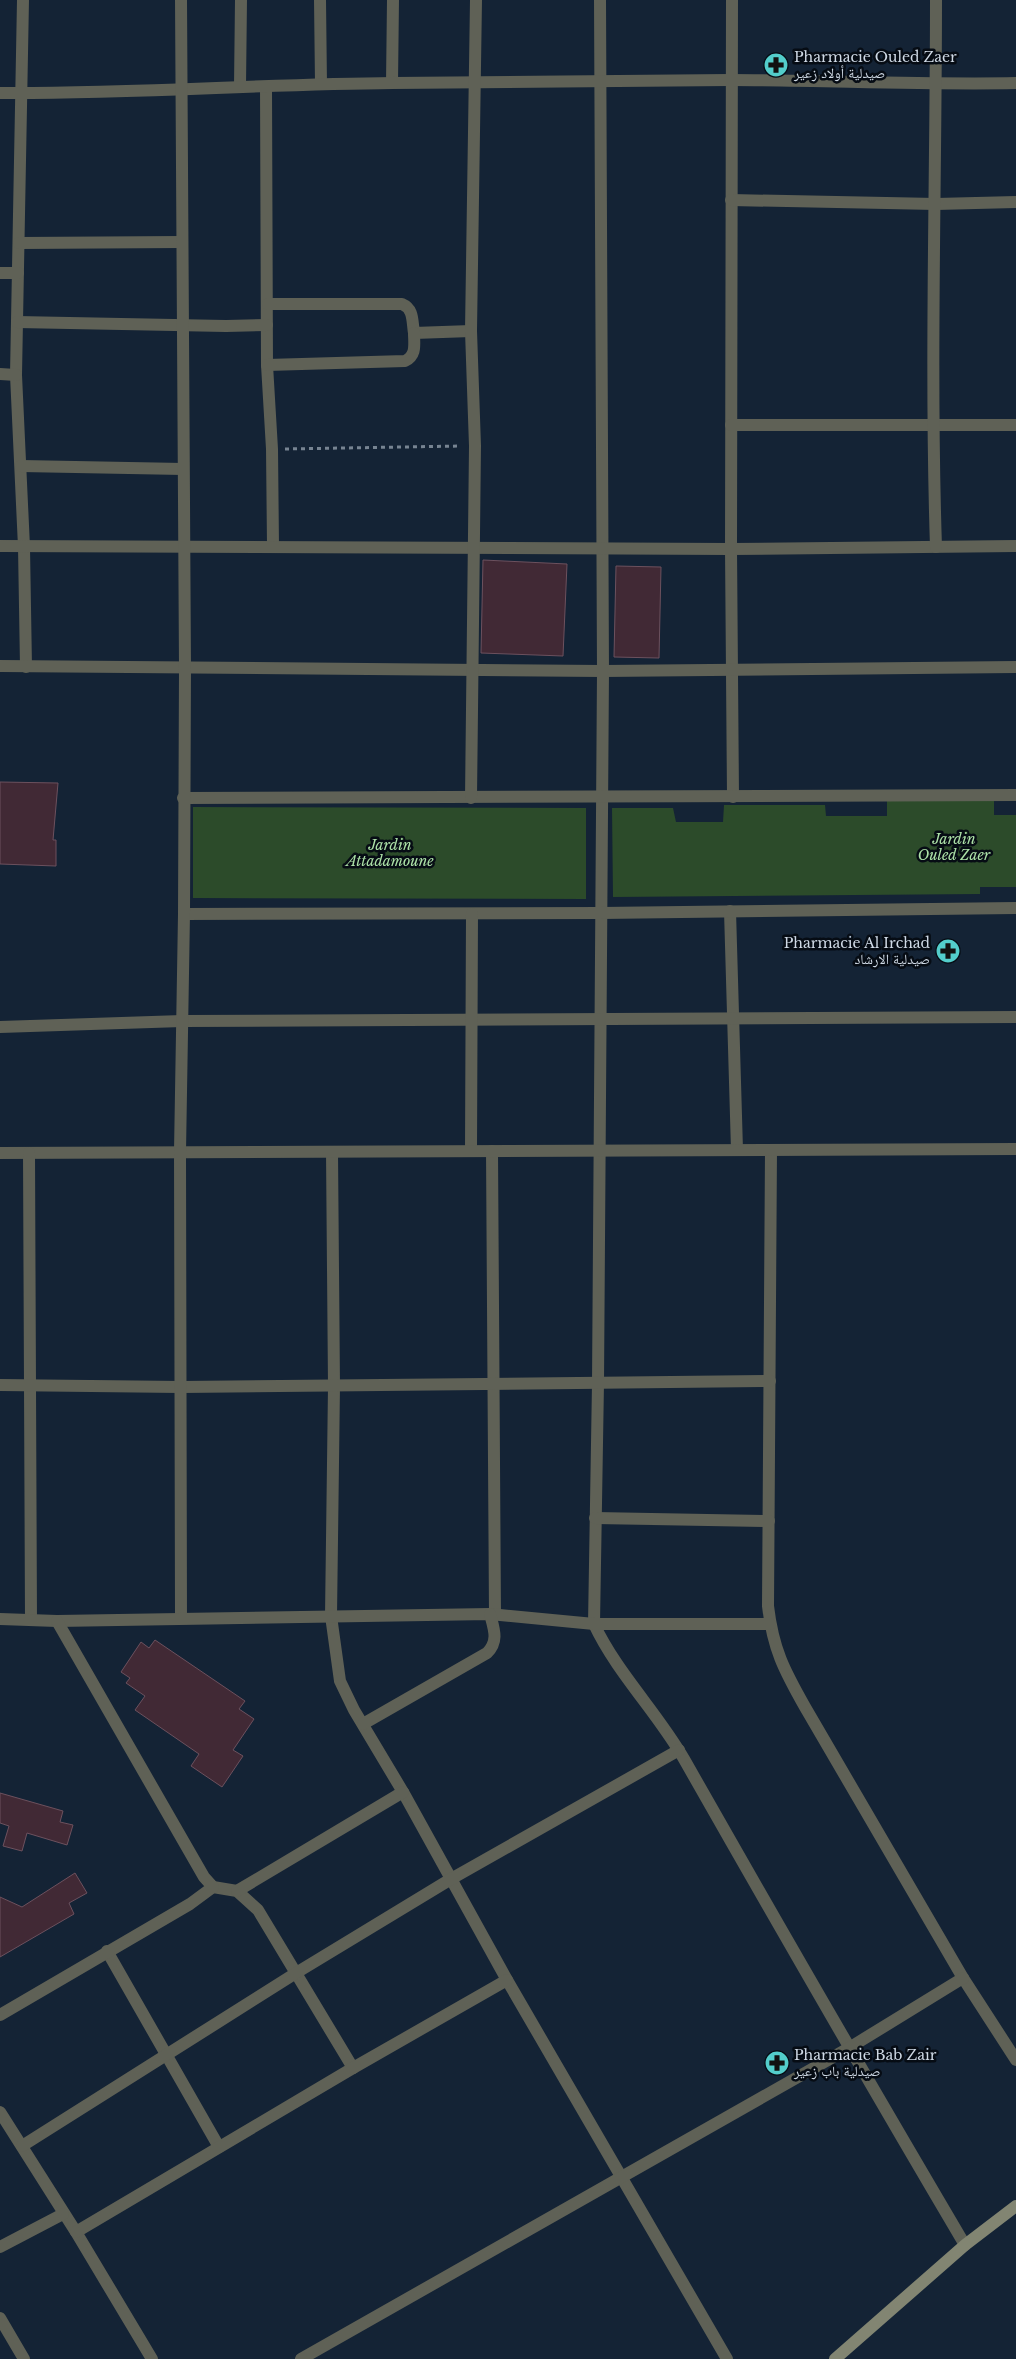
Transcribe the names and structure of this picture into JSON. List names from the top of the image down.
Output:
{
  "parks": ["Jardin Ouled Zaer", "Jardin Attadamoune"],
  "places": {
    "pharmacy": ["Pharmacie Ouled Zaer صيدلية أولاد زعير", "Pharmacie Al Irchad صيدلية الارشاد", "Pharmacie Bab Zair صيدلية باب زعير"]
  }
}
